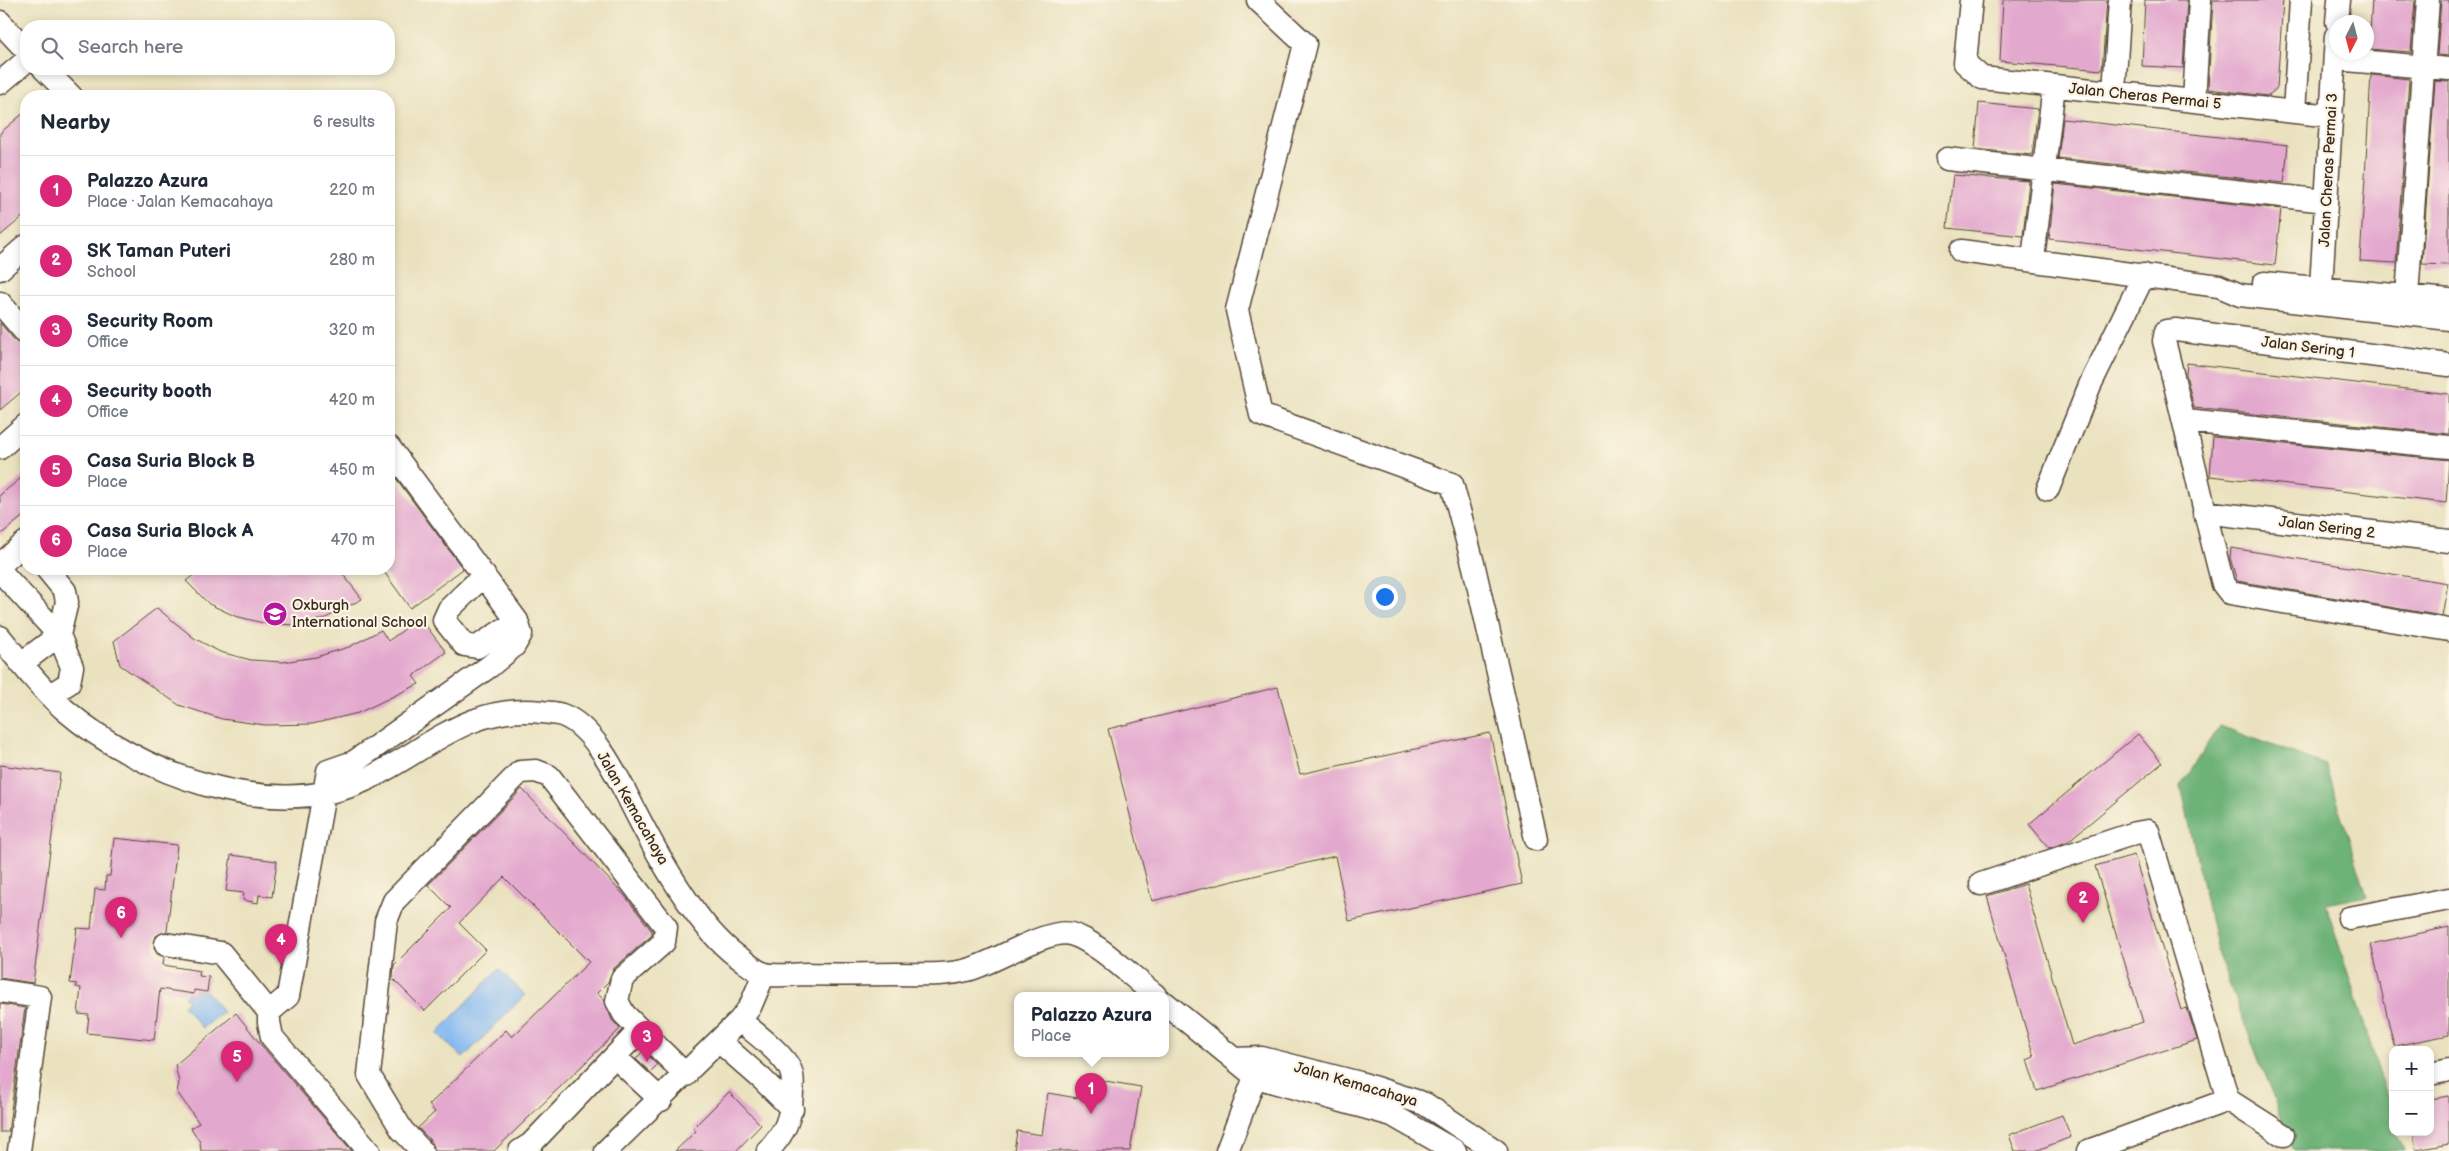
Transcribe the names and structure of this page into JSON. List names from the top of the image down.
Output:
{
  "streets": {
    "street": [
      "Jalan Cheras Permai 5",
      "Jalan Cheras Permai 3",
      "Jalan Sering 1",
      "Jalan Sering 2",
      "Jalan Kemacahaya"
    ]
  },
  "crossings": [
    ["Jalan Cheras Permai 5", "Jalan Cheras Permai 3"]
  ],
  "places": {
    "school or university": ["Oxburgh International School"]
  },
  "north": "bottom",
  "page": {
    "search": "Search here",
    "heading": ["Nearby", "6 results"],
    "list": [
      {
        "mark": "1",
        "name": "Palazzo Azura",
        "note": "Place · Jalan Kemacahaya",
        "value": "220 m"
      },
      {
        "mark": "2",
        "name": "SK Taman Puteri",
        "note": "School",
        "value": "280 m"
      },
      {
        "mark": "3",
        "name": "Security Room",
        "note": "Office",
        "value": "320 m"
      },
      {
        "mark": "4",
        "name": "Security booth",
        "note": "Office",
        "value": "420 m"
      },
      {
        "mark": "5",
        "name": "Casa Suria Block B",
        "note": "Place",
        "value": "450 m"
      },
      {
        "mark": "6",
        "name": "Casa Suria Block A",
        "note": "Place",
        "value": "470 m"
      }
    ],
    "pins": [
      "2",
      "6",
      "4",
      "3",
      "5",
      "1"
    ],
    "popup": ["Palazzo Azura", "Place"],
    "map_buttons": ["+", "−"]
  }
}
